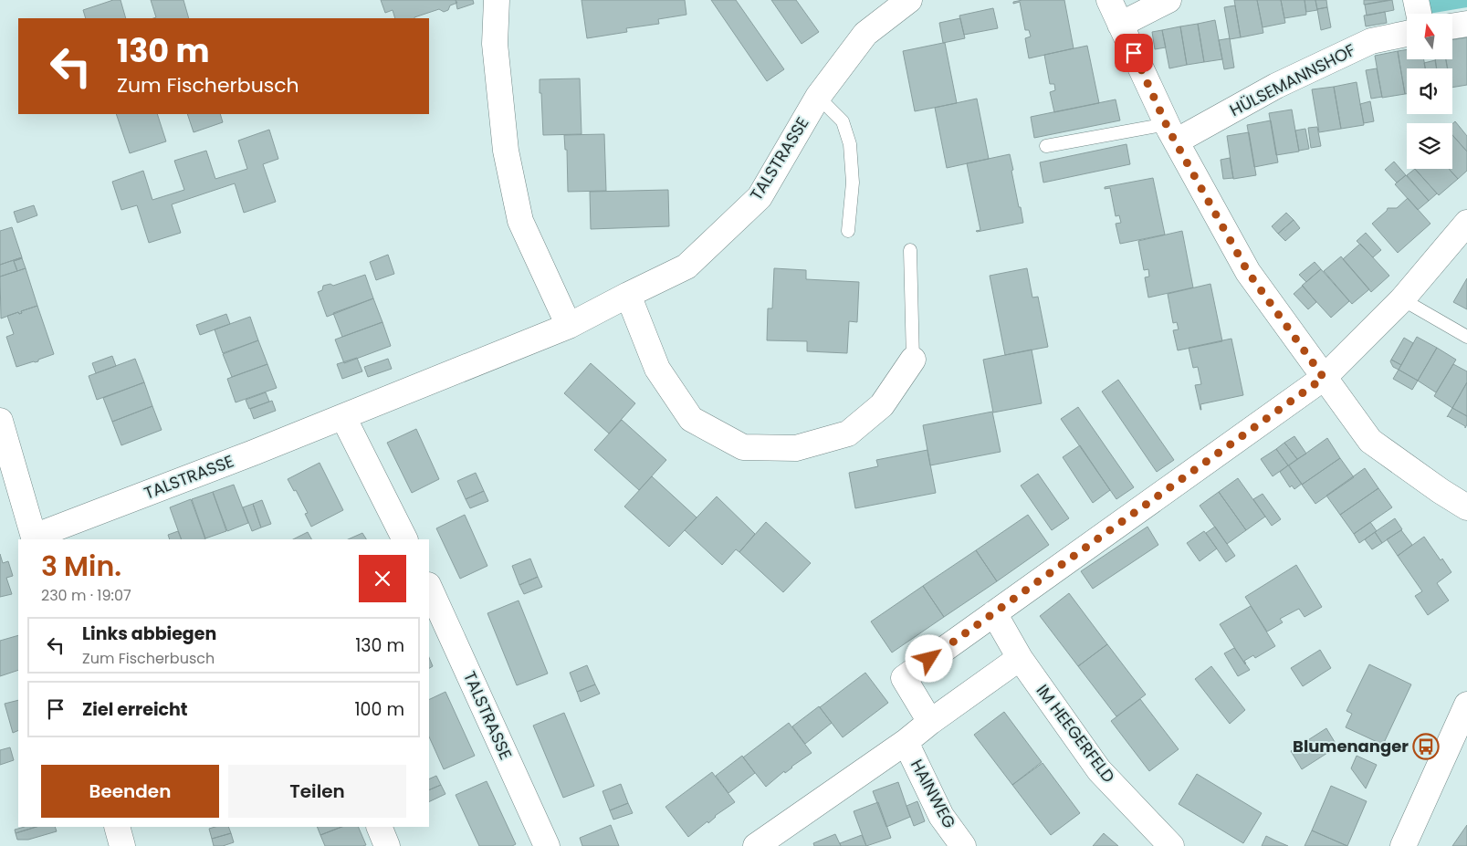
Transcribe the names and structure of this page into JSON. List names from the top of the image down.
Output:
{
  "streets": {
    "street": [
      "HÜLSEMANNSHOF",
      "TALSTRASSE",
      "IM HEEGERFELD",
      "HAINWEG"
    ]
  },
  "places": {
    "bus stop": ["Blumenanger"]
  },
  "north": "top",
  "page": {
    "turn": ["130 m", "Zum Fischerbusch"],
    "heading": ["3 Min.", "230 m · 19:07"],
    "list": [
      {
        "name": "Links abbiegen",
        "note": "Zum Fischerbusch",
        "value": "130 m"
      },
      {
        "name": "Ziel erreicht",
        "value": "100 m"
      }
    ],
    "buttons": ["Beenden", "Teilen"]
  }
}
